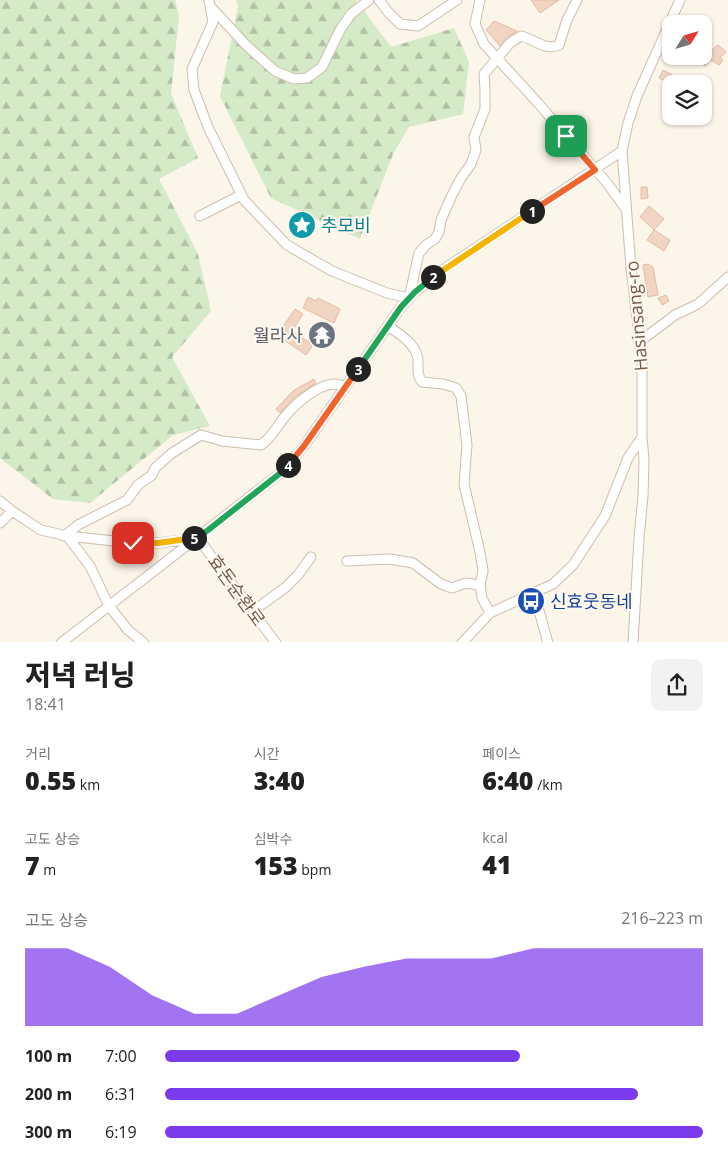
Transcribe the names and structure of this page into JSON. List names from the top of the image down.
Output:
{
  "streets": {
    "street": ["Hasinsang-ro", "효돈순환로"]
  },
  "crossings": [
    ["Hasinsang-ro", "효돈순환로"]
  ],
  "places": {
    "place": ["추모비"],
    "temple": ["월라사"],
    "bus stop": ["신효웃동네"]
  },
  "north": "top right",
  "page": {
    "pins": [
      "1",
      "2",
      "3",
      "4",
      "5"
    ],
    "heading": ["저녁 러닝", "18:41"],
    "stats": [
      ["거리", "0.55 km"],
      ["시간", "3:40"],
      ["페이스", "6:40 /km"],
      ["고도 상승", "7 m"],
      ["심박수", "153 bpm"],
      ["kcal", "41"]
    ],
    "chart": ["고도 상승", "216–223 m"],
    "list": [
      {
        "name": "100 m",
        "note": "7:00"
      },
      {
        "name": "200 m",
        "note": "6:31"
      },
      {
        "name": "300 m",
        "note": "6:19"
      }
    ]
  }
}
